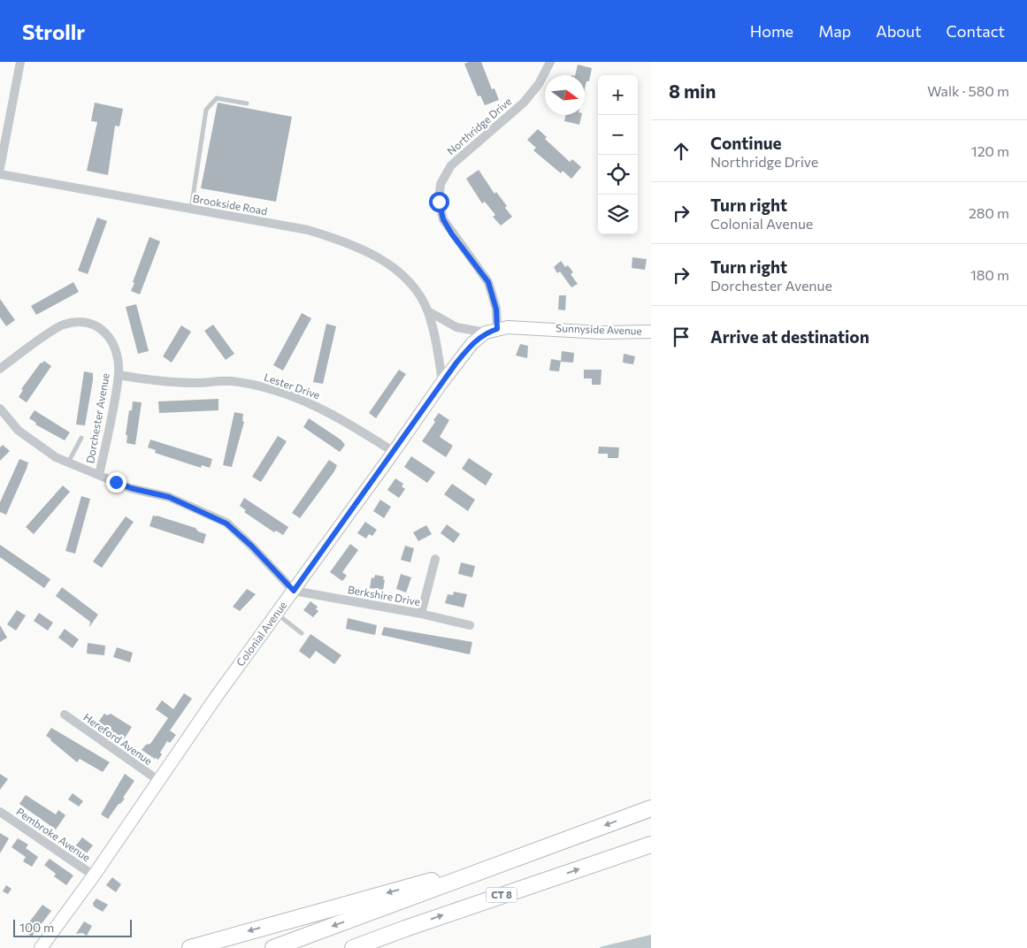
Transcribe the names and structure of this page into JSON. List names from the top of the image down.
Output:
{
  "streets": {
    "highway": ["CT 8"],
    "street": [
      "Northridge Drive",
      "Brookside Road",
      "Sunnyside Avenue",
      "Lester Drive",
      "Dorchester Avenue",
      "Berkshire Drive",
      "Colonial Avenue",
      "Hereford Avenue",
      "Pembroke Avenue"
    ]
  },
  "crossings": [
    ["Northridge Drive", "Brookside Road"],
    ["Northridge Drive", "Sunnyside Avenue"],
    ["Northridge Drive", "Colonial Avenue"],
    ["Brookside Road", "Sunnyside Avenue"],
    ["Brookside Road", "Colonial Avenue"],
    ["Sunnyside Avenue", "Colonial Avenue"],
    ["Lester Drive", "Dorchester Avenue"],
    ["Lester Drive", "Colonial Avenue"],
    ["Dorchester Avenue", "Berkshire Drive"],
    ["Dorchester Avenue", "Colonial Avenue"],
    ["Berkshire Drive", "Colonial Avenue"],
    ["Colonial Avenue", "Hereford Avenue"],
    ["Colonial Avenue", "Pembroke Avenue"]
  ],
  "scale_bar": "100 m",
  "north": "right",
  "page": {
    "header": "Strollr",
    "nav": [
      "Home",
      "Map",
      "About",
      "Contact"
    ],
    "heading": ["8 min", "Walk · 580 m"],
    "map_buttons": ["+", "−"],
    "list": [
      ["Continue", "Northridge Drive", "120 m"],
      ["Turn right", "Colonial Avenue", "280 m"],
      ["Turn right", "Dorchester Avenue", "180 m"],
      "Arrive at destination"
    ],
    "scale": "100 m"
  }
}
